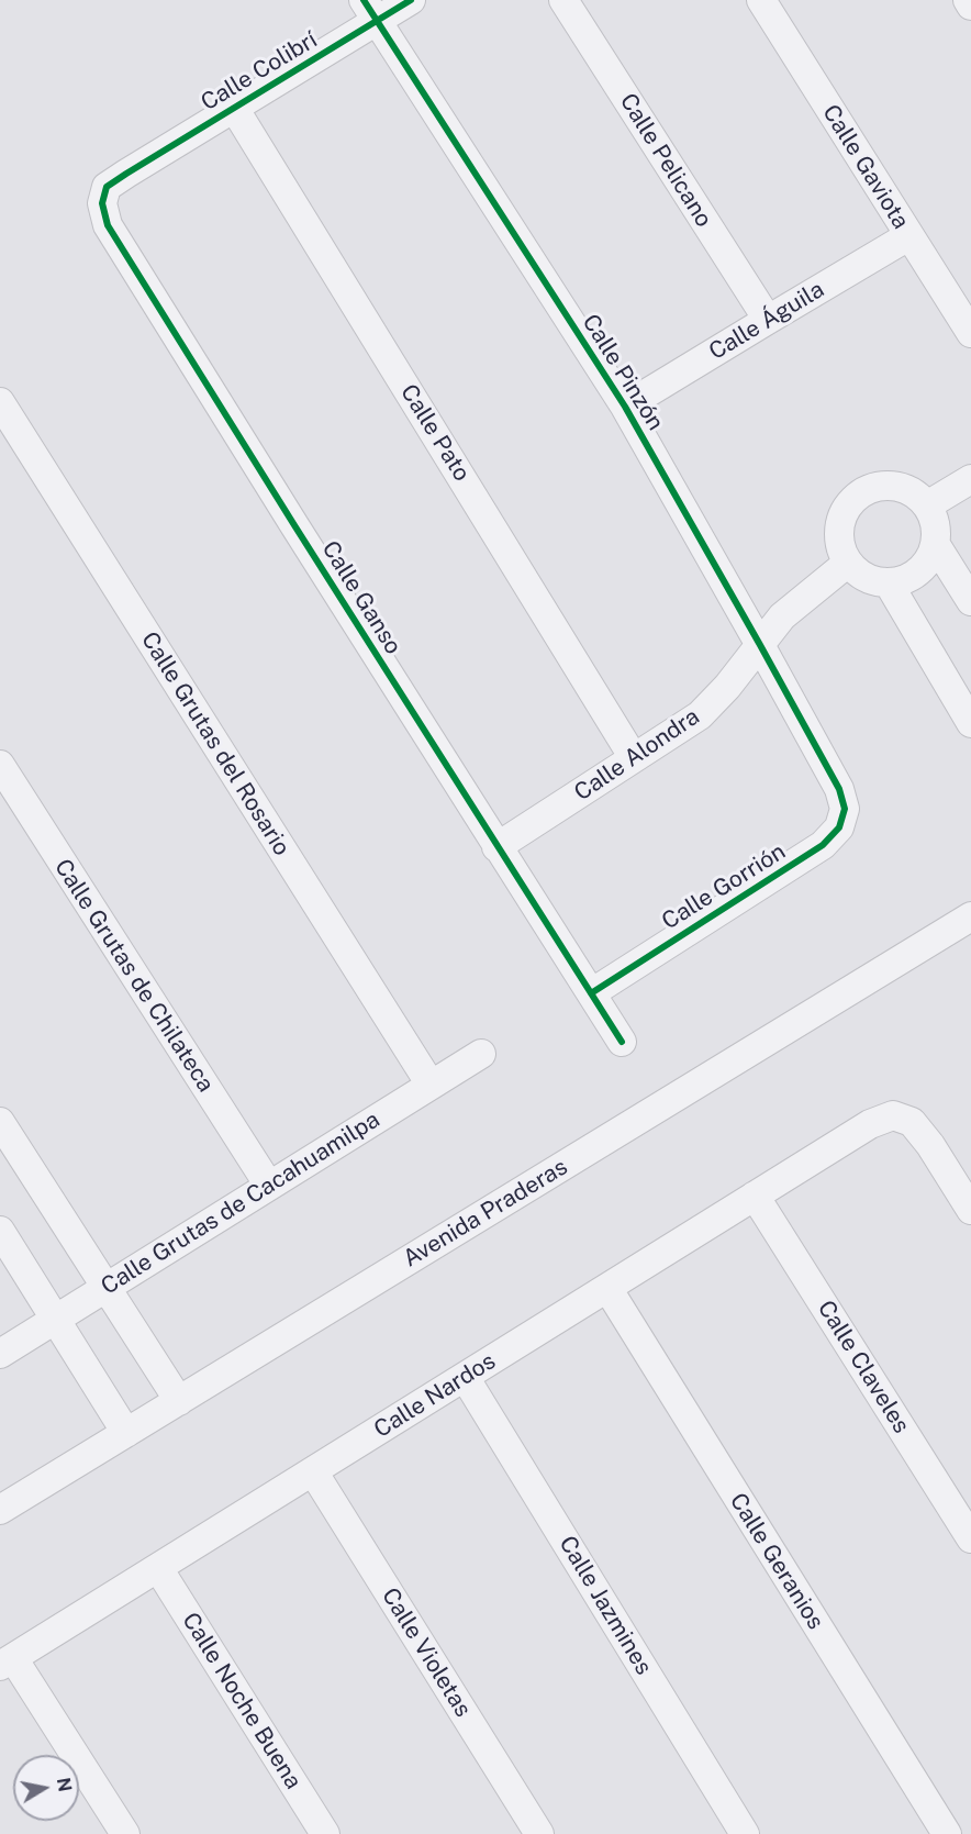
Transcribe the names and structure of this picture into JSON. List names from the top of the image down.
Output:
{
  "streets": {
    "street": [
      "Calle Colibrí",
      "Calle Pelicano",
      "Calle Gaviota",
      "Calle Águila",
      "Calle Pinzón",
      "Calle Pato",
      "Calle Ganso",
      "Calle Grutas del Rosario",
      "Calle Alondra",
      "Calle Gorrión",
      "Calle Grutas de Chilateca",
      "Calle Grutas de Cacahuamilpa",
      "Avenida Praderas",
      "Calle Claveles",
      "Calle Nardos",
      "Calle Geranios",
      "Calle Jazmines",
      "Calle Violetas",
      "Calle Noche Buena"
    ]
  },
  "crossings": [
    ["Calle Colibrí", "Calle Pinzón"],
    ["Calle Colibrí", "Calle Pato"],
    ["Calle Colibrí", "Calle Ganso"],
    ["Calle Pelicano", "Calle Águila"],
    ["Calle Gaviota", "Calle Águila"],
    ["Calle Águila", "Calle Pinzón"],
    ["Calle Pinzón", "Calle Alondra"],
    ["Calle Pinzón", "Calle Gorrión"],
    ["Calle Pato", "Calle Alondra"],
    ["Calle Ganso", "Calle Alondra"],
    ["Calle Ganso", "Calle Gorrión"],
    ["Calle Grutas del Rosario", "Calle Grutas de Cacahuamilpa"],
    ["Calle Grutas de Chilateca", "Calle Grutas de Cacahuamilpa"],
    ["Calle Claveles", "Calle Nardos"],
    ["Calle Nardos", "Calle Geranios"],
    ["Calle Nardos", "Calle Jazmines"],
    ["Calle Nardos", "Calle Violetas"],
    ["Calle Nardos", "Calle Noche Buena"]
  ],
  "north": "right"
}
